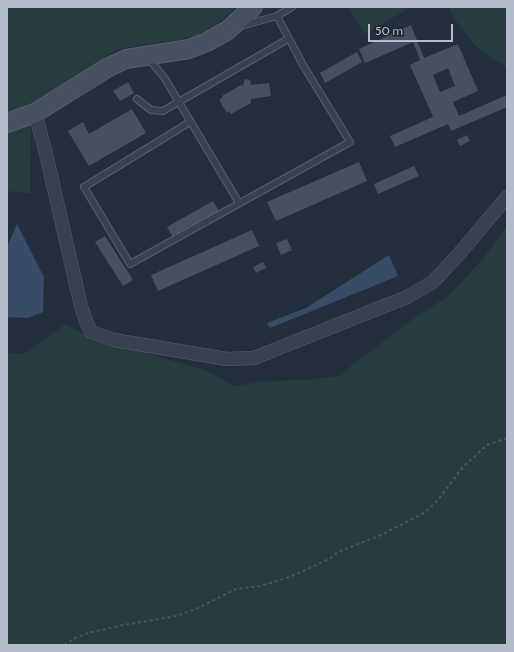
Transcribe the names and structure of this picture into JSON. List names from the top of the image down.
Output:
{
  "scale_bar": "50 m"
}
